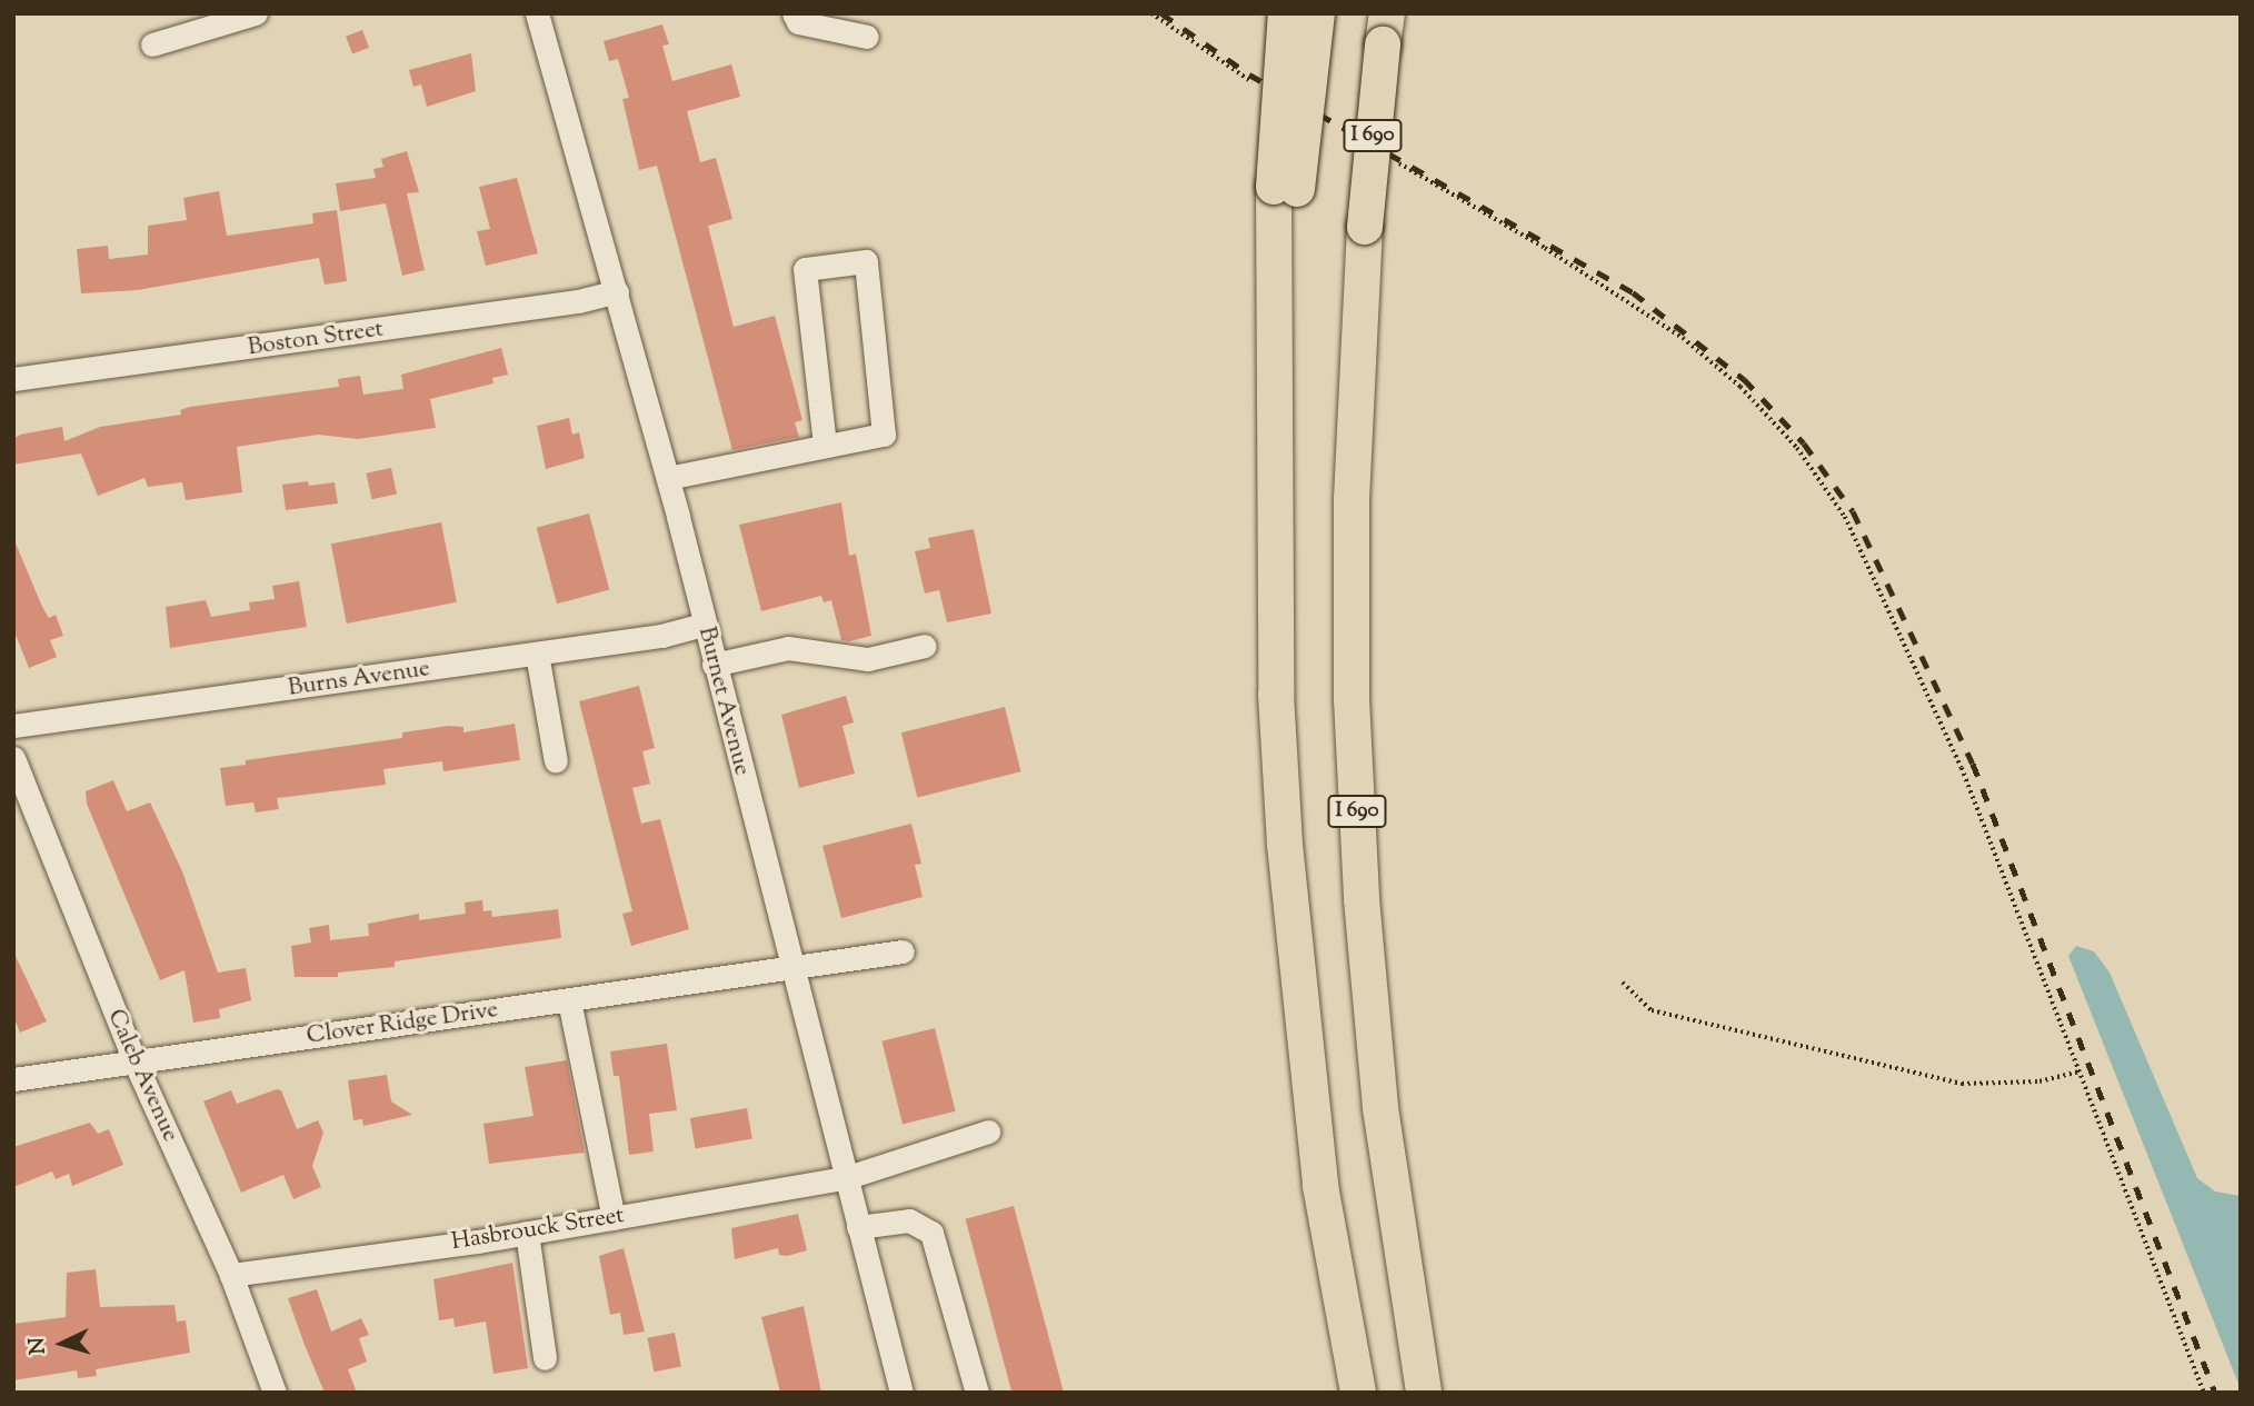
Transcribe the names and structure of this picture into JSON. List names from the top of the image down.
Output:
{
  "streets": {
    "highway": ["I 690"],
    "street": [
      "Boston Street",
      "Burns Avenue",
      "Burnet Avenue",
      "Clover Ridge Drive",
      "Caleb Avenue",
      "Hasbrouck Street"
    ]
  },
  "crossings": [
    ["Boston Street", "Burnet Avenue"],
    ["Burns Avenue", "Burnet Avenue"],
    ["Burnet Avenue", "Clover Ridge Drive"],
    ["Burnet Avenue", "Hasbrouck Street"],
    ["Clover Ridge Drive", "Caleb Avenue"],
    ["Caleb Avenue", "Hasbrouck Street"]
  ],
  "north": "left"
}
